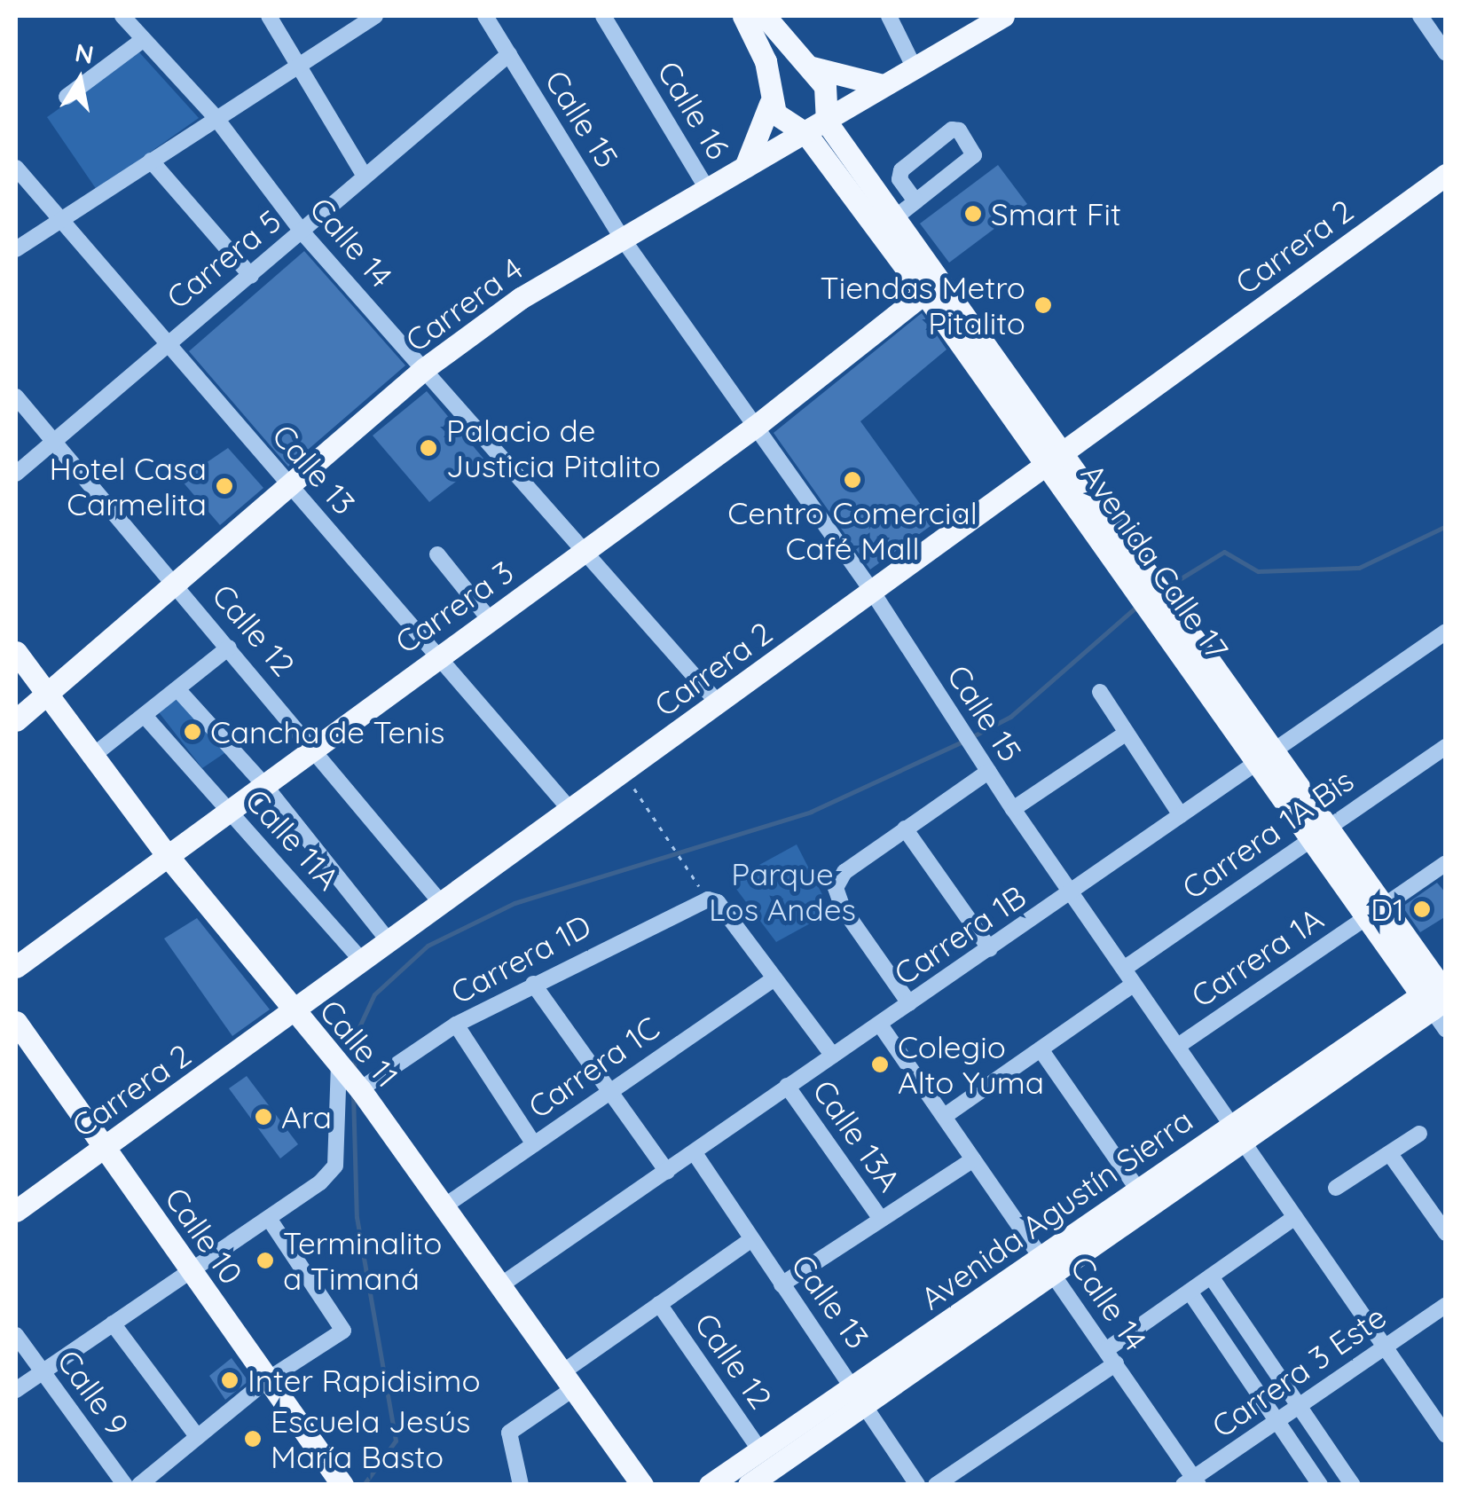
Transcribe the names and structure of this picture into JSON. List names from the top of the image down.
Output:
{
  "streets": {
    "main road": [
      "Carrera 2",
      "Carrera 4",
      "Avenida Calle 17",
      "Carrera 3",
      "Calle 11",
      "Avenida Agustín Sierra",
      "Calle 10"
    ],
    "street": [
      "Calle 16",
      "Calle 15",
      "Calle 14",
      "Carrera 5",
      "Calle 13",
      "Calle 12",
      "Carrera 1A Bis",
      "Calle 11A",
      "Carrera 1B",
      "Carrera 1A",
      "Carrera 1D",
      "Carrera 1C",
      "Calle 13A",
      "Carrera 3 Este",
      "Calle 9"
    ]
  },
  "crossings": [
    ["Calle 16", "Carrera 4"],
    ["Calle 15", "Carrera 2"],
    ["Calle 15", "Carrera 5"],
    ["Calle 15", "Carrera 4"],
    ["Calle 15", "Carrera 3"],
    ["Calle 15", "Carrera 1A Bis"],
    ["Calle 15", "Carrera 1B"],
    ["Calle 15", "Carrera 1A"],
    ["Calle 15", "Avenida Agustín Sierra"],
    ["Calle 15", "Carrera 3 Este"],
    ["Calle 14", "Carrera 2"],
    ["Calle 14", "Carrera 5"],
    ["Calle 14", "Carrera 4"],
    ["Calle 14", "Carrera 3"],
    ["Calle 14", "Carrera 1B"],
    ["Calle 14", "Avenida Agustín Sierra"],
    ["Calle 14", "Carrera 3 Este"],
    ["Carrera 2", "Calle 13"],
    ["Carrera 2", "Avenida Calle 17"],
    ["Carrera 2", "Calle 12"],
    ["Carrera 2", "Calle 11A"],
    ["Carrera 2", "Calle 11"],
    ["Carrera 2", "Calle 10"],
    ["Carrera 5", "Calle 13"],
    ["Carrera 5", "Calle 12"],
    ["Carrera 4", "Calle 13"],
    ["Carrera 4", "Avenida Calle 17"],
    ["Carrera 4", "Calle 12"],
    ["Carrera 4", "Calle 11"],
    ["Calle 13", "Carrera 3"],
    ["Calle 13", "Carrera 1B"],
    ["Calle 13", "Avenida Agustín Sierra"],
    ["Avenida Calle 17", "Carrera 3"],
    ["Avenida Calle 17", "Carrera 1A Bis"],
    ["Avenida Calle 17", "Carrera 1B"],
    ["Avenida Calle 17", "Carrera 1A"],
    ["Avenida Calle 17", "Avenida Agustín Sierra"],
    ["Carrera 3", "Calle 12"],
    ["Carrera 3", "Calle 11A"],
    ["Carrera 3", "Calle 11"],
    ["Calle 12", "Avenida Agustín Sierra"],
    ["Carrera 1B", "Calle 11"],
    ["Carrera 1B", "Calle 13A"],
    ["Carrera 1D", "Calle 11"],
    ["Calle 11", "Carrera 1C"]
  ],
  "parks": ["Parque Los Andes"],
  "places": [
    "Smart Fit",
    "Tiendas Metro Pitalito",
    "Palacio de Justicia Pitalito",
    "Centro Comercial Café Mall",
    "Hotel Casa Carmelita",
    "Cancha de Tenis",
    "D1",
    "Colegio Alto Yuma",
    "Ara",
    "Terminalito a Timaná",
    "Inter Rapidisimo",
    "Escuela Jesús María Basto"
  ],
  "north": "top"
}
